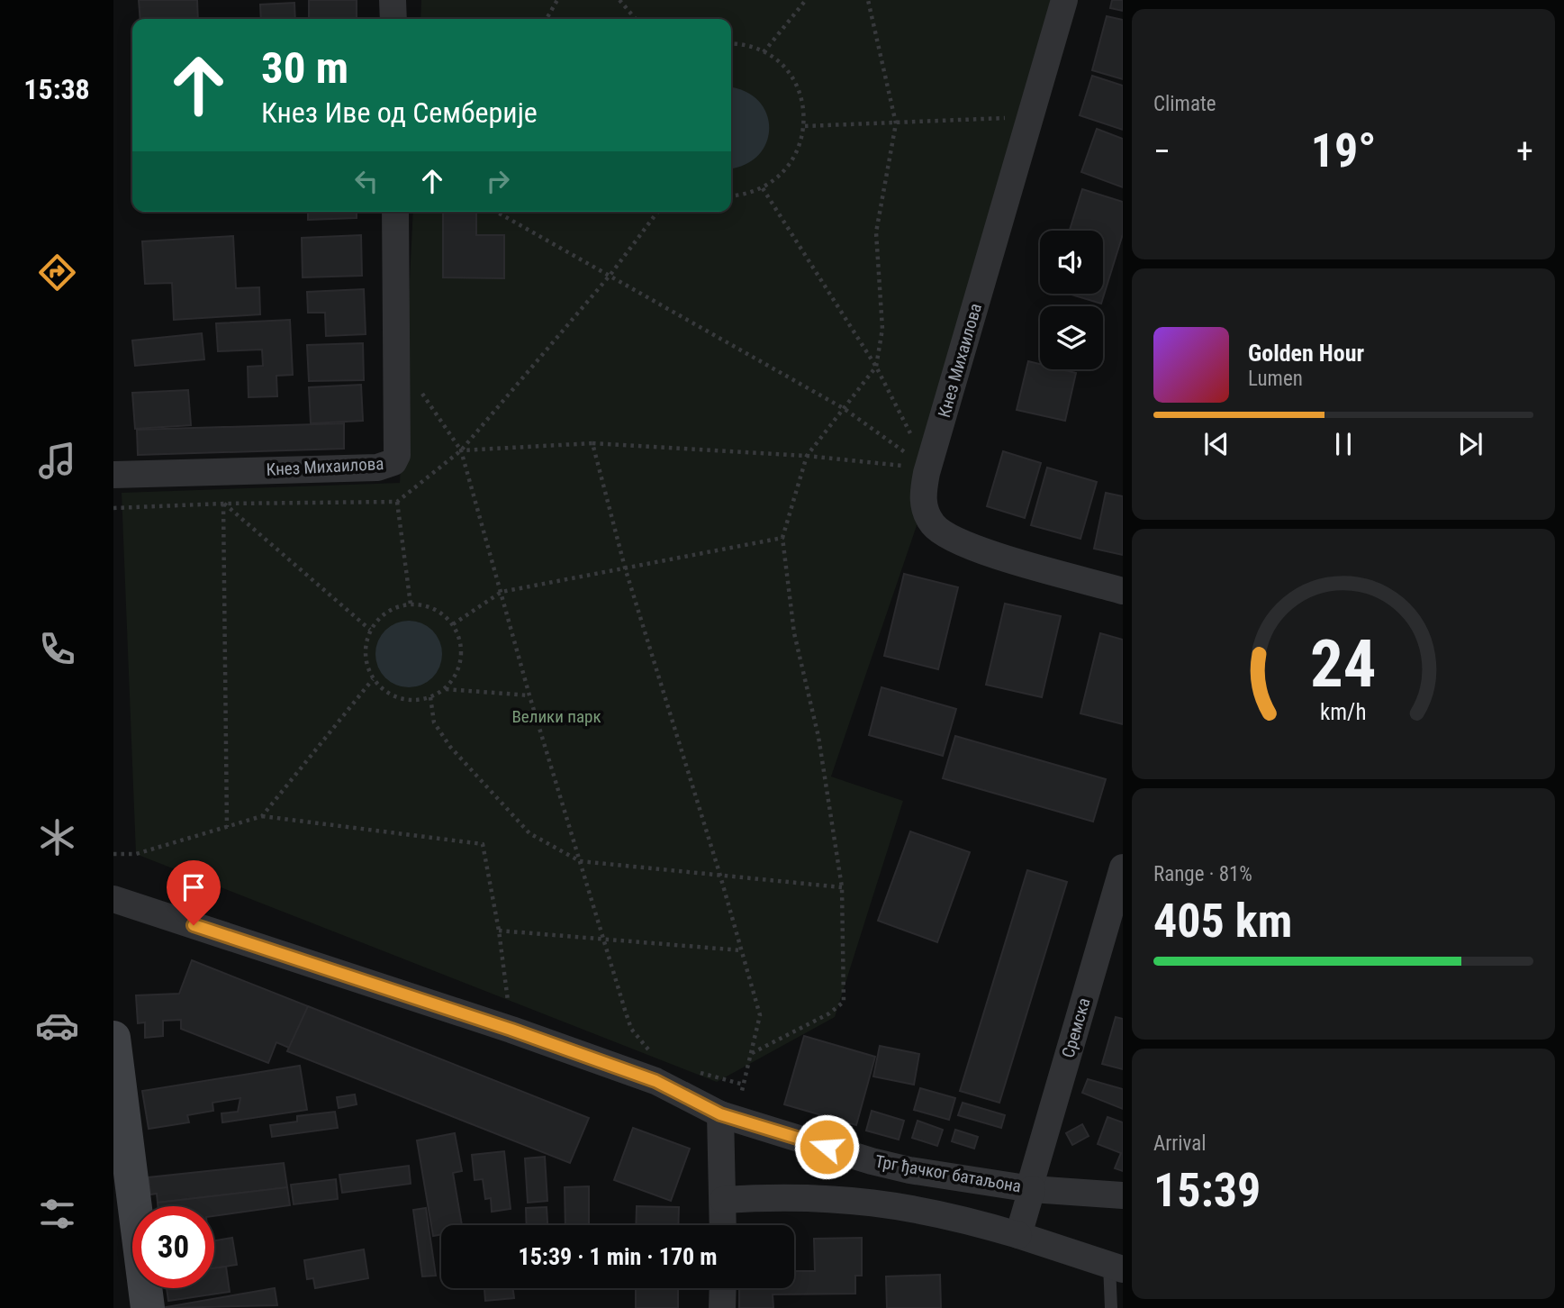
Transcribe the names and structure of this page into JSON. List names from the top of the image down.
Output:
{
  "streets": {
    "street": ["Кнез Михаилова", "Сремска", "Трг ђачког батаљона"]
  },
  "crossings": [
    ["Сремска", "Трг ђачког батаљона"]
  ],
  "parks": ["Велики парк"],
  "page": {
    "tabs": "15:38",
    "tile": [
      "Climate",
      ["Range · 81%", "405 km"],
      ["Arrival", "15:39"]
    ],
    "turn": ["30 m", "Кнез Иве од Семберије"],
    "heat": ["−", "19°", "+"],
    "song": ["Golden Hour", "Lumen"],
    "limit": "30",
    "trip": "15:39 · 1 min · 170 m",
    "gauge": ["24", "km/h"]
  }
}
